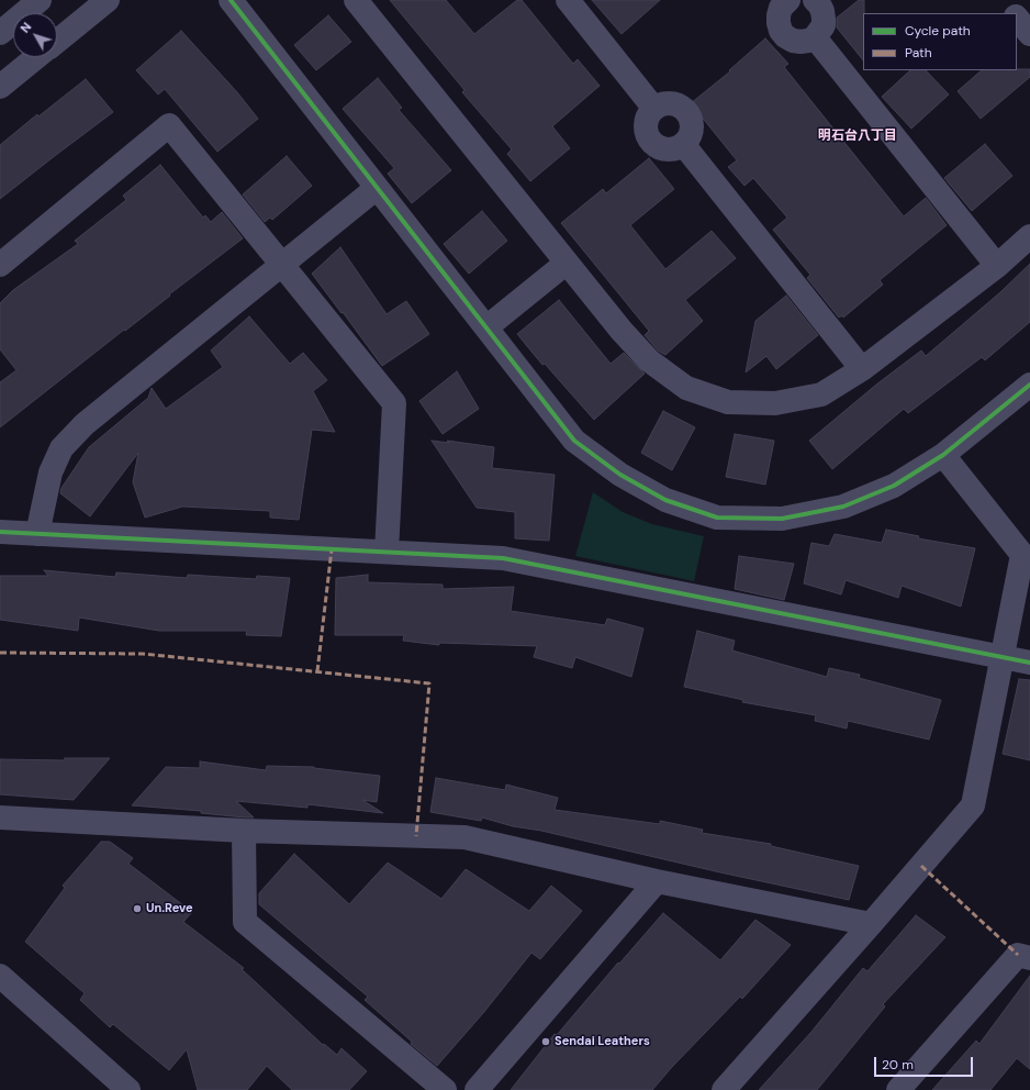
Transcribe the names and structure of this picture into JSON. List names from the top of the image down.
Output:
{
  "districts": ["明石台八丁目"],
  "places": ["Un.Reve", "Sendai Leathers"],
  "legend": ["Cycle path", "Path"],
  "scale_bar": "20 m",
  "north": "top left"
}
